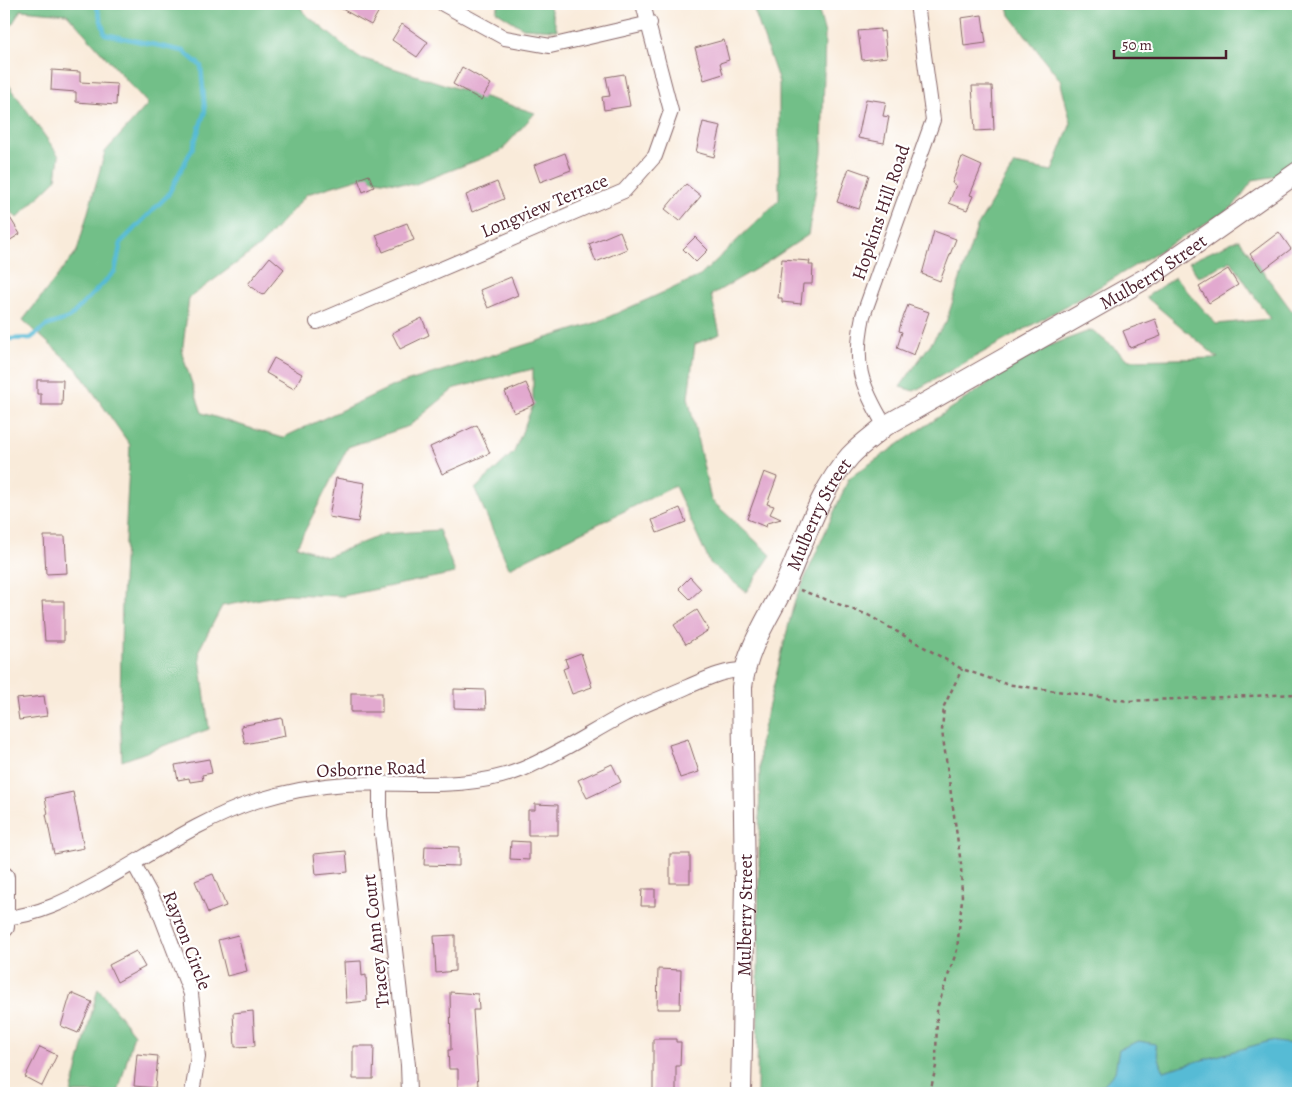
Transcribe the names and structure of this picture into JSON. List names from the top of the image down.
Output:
{
  "streets": {
    "street": [
      "Longview Terrace",
      "Hopkins Hill Road",
      "Mulberry Street",
      "Osborne Road",
      "Rayron Circle",
      "Tracey Ann Court"
    ]
  },
  "crossings": [
    ["Hopkins Hill Road", "Mulberry Street"],
    ["Mulberry Street", "Osborne Road"],
    ["Osborne Road", "Rayron Circle"],
    ["Osborne Road", "Tracey Ann Court"]
  ],
  "scale_bar": "50 m"
}
